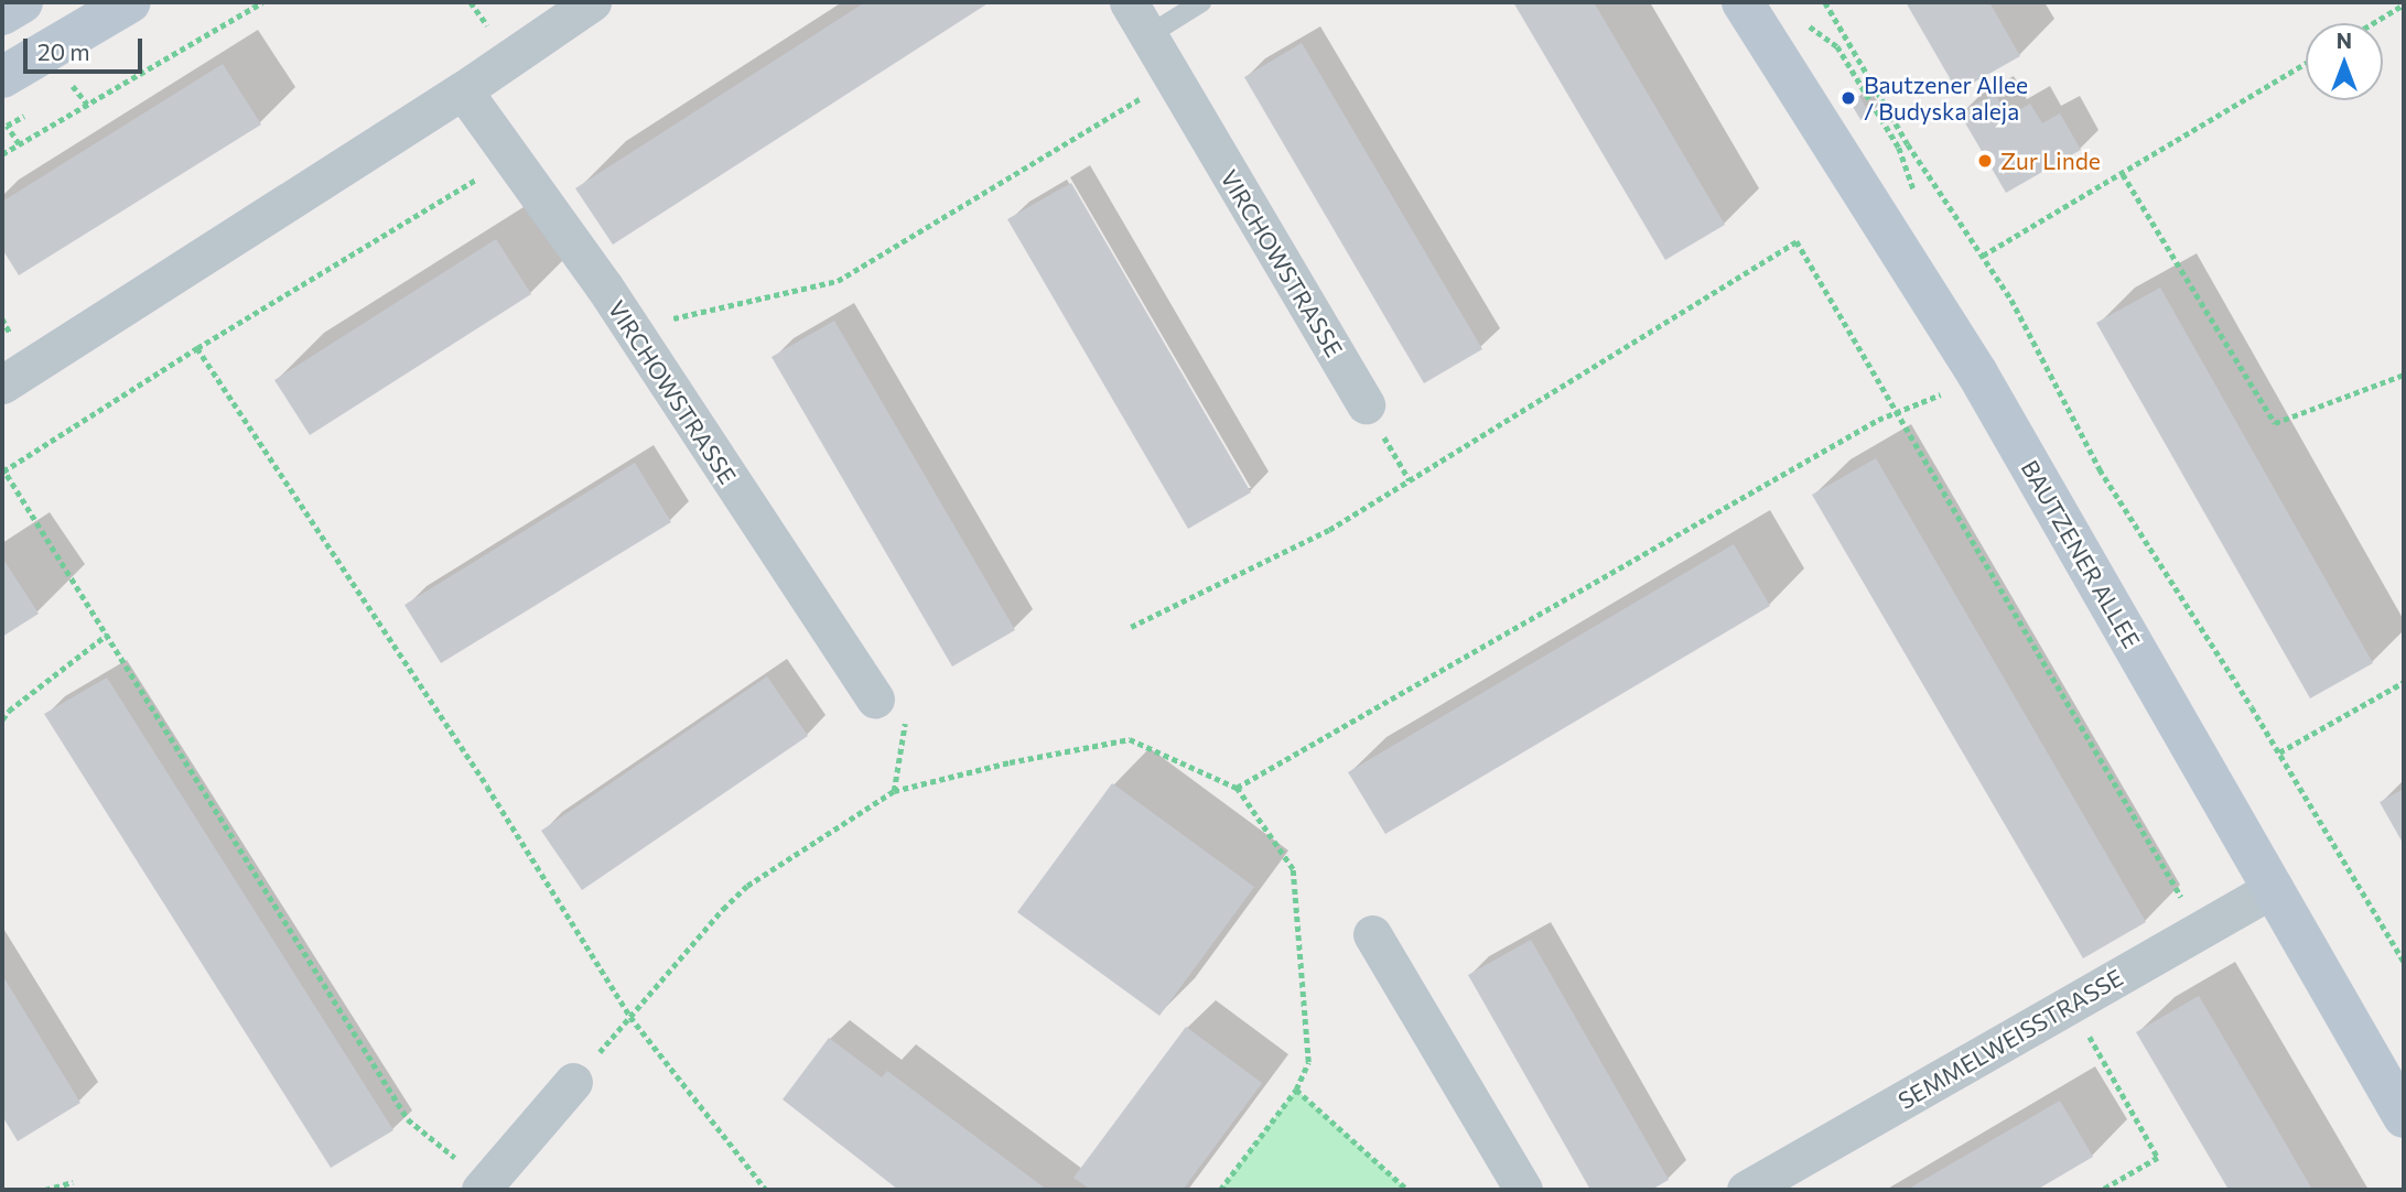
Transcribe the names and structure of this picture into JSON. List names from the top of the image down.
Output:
{
  "streets": {
    "street": ["VIRCHOWSTRASSE", "BAUTZENER ALLEE", "SEMMELWEISSTRASSE"]
  },
  "crossings": [
    ["BAUTZENER ALLEE", "SEMMELWEISSTRASSE"]
  ],
  "places": ["Bautzener Allee / Budyska aleja", "Zur Linde"],
  "scale_bar": "20 m",
  "north": "top"
}
